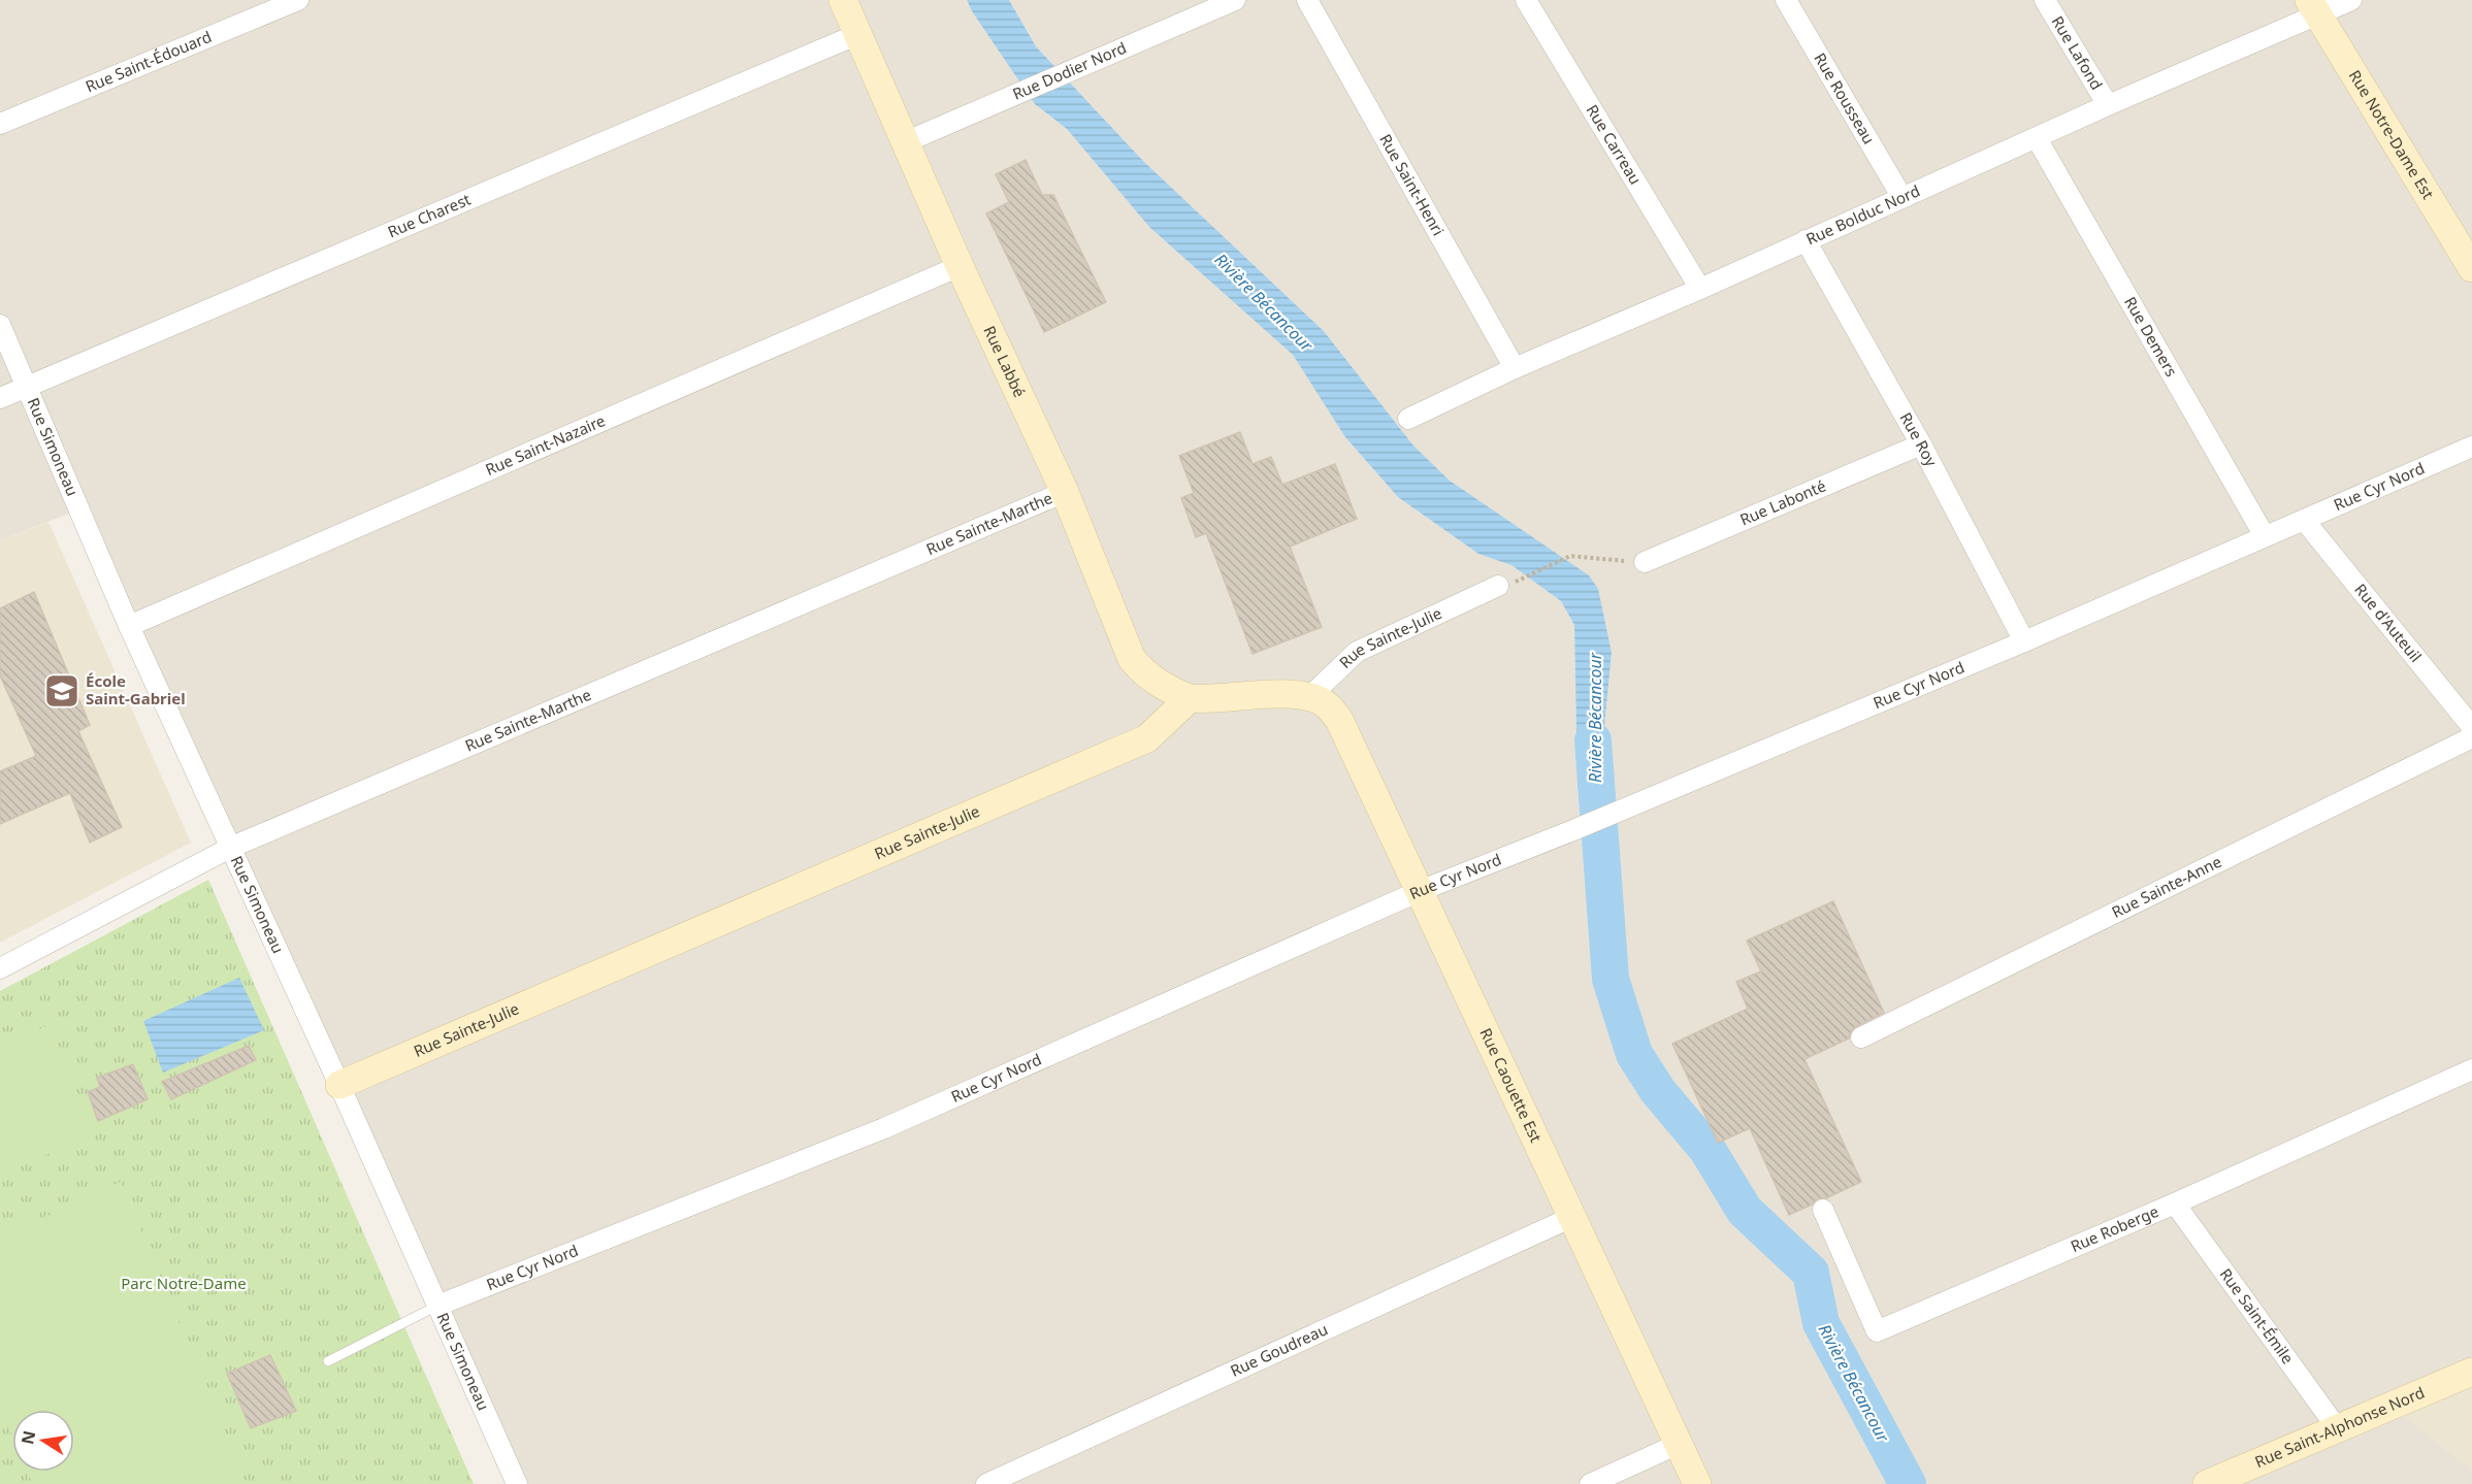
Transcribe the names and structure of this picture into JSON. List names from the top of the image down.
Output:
{
  "streets": {
    "street": [
      "Rue Lafond",
      "Rue Saint-Édouard",
      "Rue Dodier Nord",
      "Rue Rousseau",
      "Rue Notre-Dame Est",
      "Rue Carreau",
      "Rue Saint-Henri",
      "Rue Bolduc Nord",
      "Rue Charest",
      "Rue Demers",
      "Rue Labbé",
      "Rue Roy",
      "Rue Saint-Nazaire",
      "Rue Simoneau",
      "Rue Cyr Nord",
      "Rue Labonté",
      "Rue Sainte-Marthe",
      "Rue d'Auteuil",
      "Rue Sainte-Julie",
      "Rue Sainte-Anne",
      "Rue Caouette Est",
      "Rue Roberge",
      "Rue Saint-Émile",
      "Rue Goudreau",
      "Rue Saint-Alphonse Nord"
    ]
  },
  "crossings": [
    ["Rue Lafond", "Rue Bolduc Nord"],
    ["Rue Dodier Nord", "Rue Labbé"],
    ["Rue Rousseau", "Rue Bolduc Nord"],
    ["Rue Notre-Dame Est", "Rue Bolduc Nord"],
    ["Rue Carreau", "Rue Bolduc Nord"],
    ["Rue Saint-Henri", "Rue Bolduc Nord"],
    ["Rue Bolduc Nord", "Rue Demers"],
    ["Rue Bolduc Nord", "Rue Roy"],
    ["Rue Charest", "Rue Labbé"],
    ["Rue Charest", "Rue Simoneau"],
    ["Rue Demers", "Rue Cyr Nord"],
    ["Rue Labbé", "Rue Saint-Nazaire"],
    ["Rue Labbé", "Rue Sainte-Marthe"],
    ["Rue Labbé", "Rue Sainte-Julie"],
    ["Rue Roy", "Rue Cyr Nord"],
    ["Rue Roy", "Rue Labonté"],
    ["Rue Saint-Nazaire", "Rue Simoneau"],
    ["Rue Simoneau", "Rue Cyr Nord"],
    ["Rue Simoneau", "Rue Sainte-Marthe"],
    ["Rue Simoneau", "Rue Sainte-Julie"],
    ["Rue Cyr Nord", "Rue d'Auteuil"],
    ["Rue Cyr Nord", "Rue Caouette Est"],
    ["Rue Sainte-Julie", "Rue Caouette Est"],
    ["Rue Caouette Est", "Rue Goudreau"],
    ["Rue Roberge", "Rue Saint-Émile"],
    ["Rue Saint-Émile", "Rue Saint-Alphonse Nord"]
  ],
  "water": ["Rivière Bécancour"],
  "parks": ["Parc Notre-Dame"],
  "places": {
    "school or university": ["École Saint-Gabriel"]
  },
  "north": "left"
}
